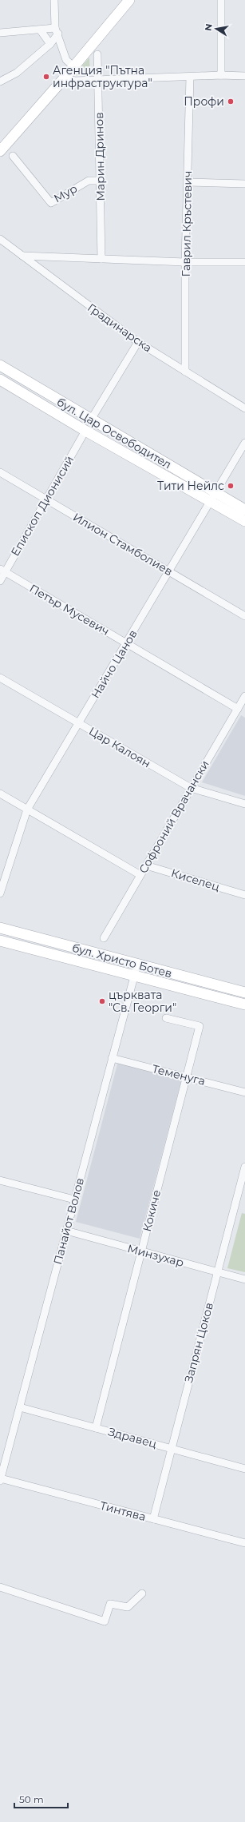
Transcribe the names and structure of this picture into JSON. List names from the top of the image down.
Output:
{
  "streets": {
    "street": [
      "Марин Дринов",
      "Мур",
      "Гаврил Кръстевич",
      "Градинарска",
      "бул. Цар Освободител",
      "Епископ Дионисий",
      "Илион Стамболиев",
      "Петър Мусевич",
      "Найчо Цанов",
      "Цар Калоян",
      "Софроний Врачански",
      "Киселец",
      "бул. Христо Ботев",
      "Теменуга",
      "Кокиче",
      "Панайот Волов",
      "Минзухар",
      "Запрян Цоков",
      "Здравец",
      "Тинтява"
    ]
  },
  "crossings": [
    ["Марин Дринов", "Мур"],
    ["Гаврил Кръстевич", "Градинарска"],
    ["бул. Цар Освободител", "Епископ Дионисий"],
    ["бул. Цар Освободител", "Найчо Цанов"],
    ["Епископ Дионисий", "Илион Стамболиев"],
    ["Епископ Дионисий", "Петър Мусевич"],
    ["Илион Стамболиев", "Найчо Цанов"],
    ["Петър Мусевич", "Найчо Цанов"],
    ["Петър Мусевич", "Софроний Врачански"],
    ["Найчо Цанов", "Цар Калоян"],
    ["Цар Калоян", "Софроний Врачански"],
    ["Софроний Врачански", "Киселец"],
    ["бул. Христо Ботев", "Панайот Волов"],
    ["Теменуга", "Кокиче"],
    ["Теменуга", "Панайот Волов"],
    ["Кокиче", "Минзухар"],
    ["Кокиче", "Здравец"],
    ["Панайот Волов", "Минзухар"],
    ["Панайот Волов", "Здравец"],
    ["Панайот Волов", "Тинтява"],
    ["Минзухар", "Запрян Цоков"],
    ["Запрян Цоков", "Здравец"],
    ["Запрян Цоков", "Тинтява"]
  ],
  "places": [
    "Агенция \"Пътна инфраструктура\"",
    "Профи",
    "Тити Нейлс",
    "църквата \"Св. Георги\""
  ],
  "scale_bar": "50 m",
  "north": "left"
}
